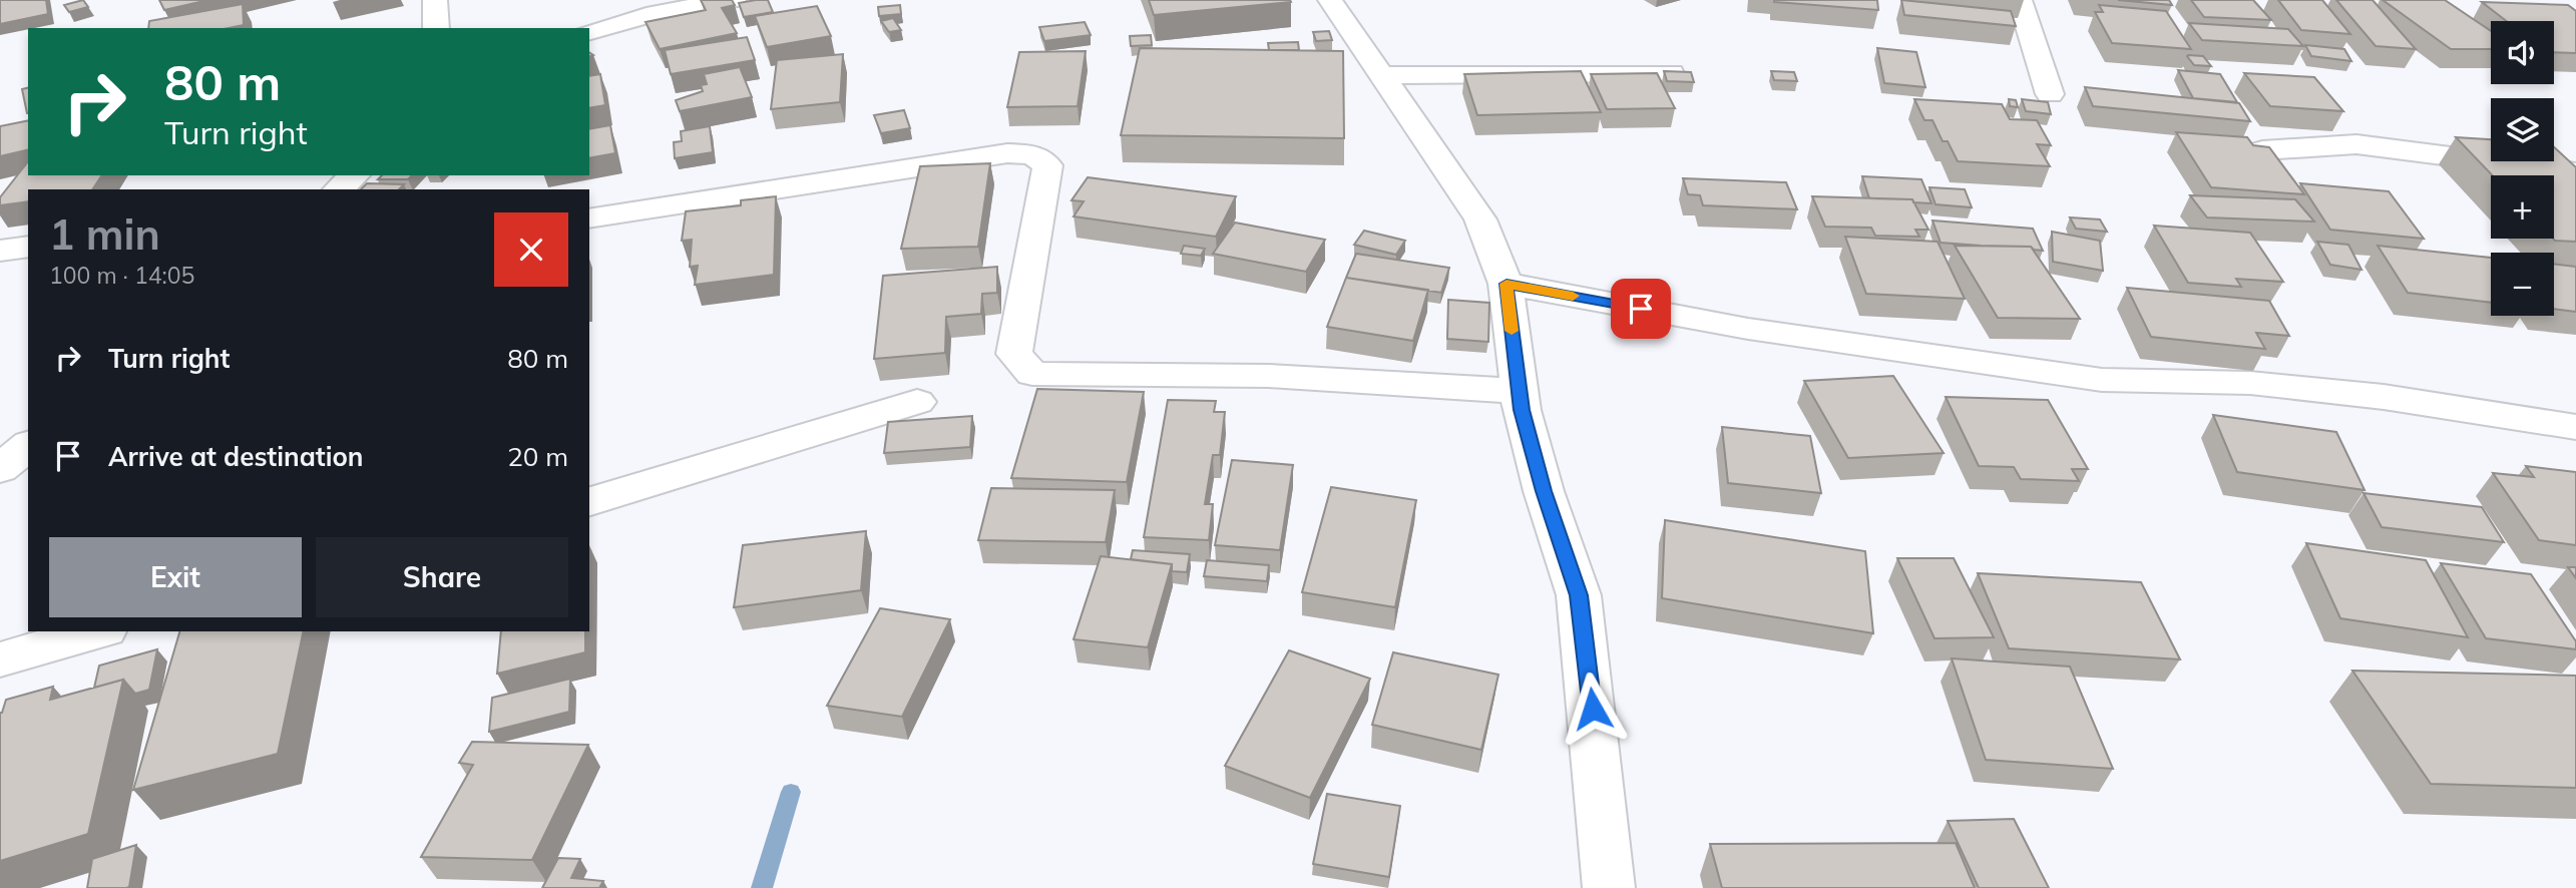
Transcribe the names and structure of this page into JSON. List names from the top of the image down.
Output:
{
  "page": {
    "map_buttons": ["+", "−"],
    "turn": ["80 m", "Turn right"],
    "heading": ["1 min", "100 m · 14:05"],
    "list": [
      {
        "name": "Turn right",
        "value": "80 m"
      },
      {
        "name": "Arrive at destination",
        "value": "20 m"
      }
    ],
    "buttons": ["Exit", "Share"]
  }
}
